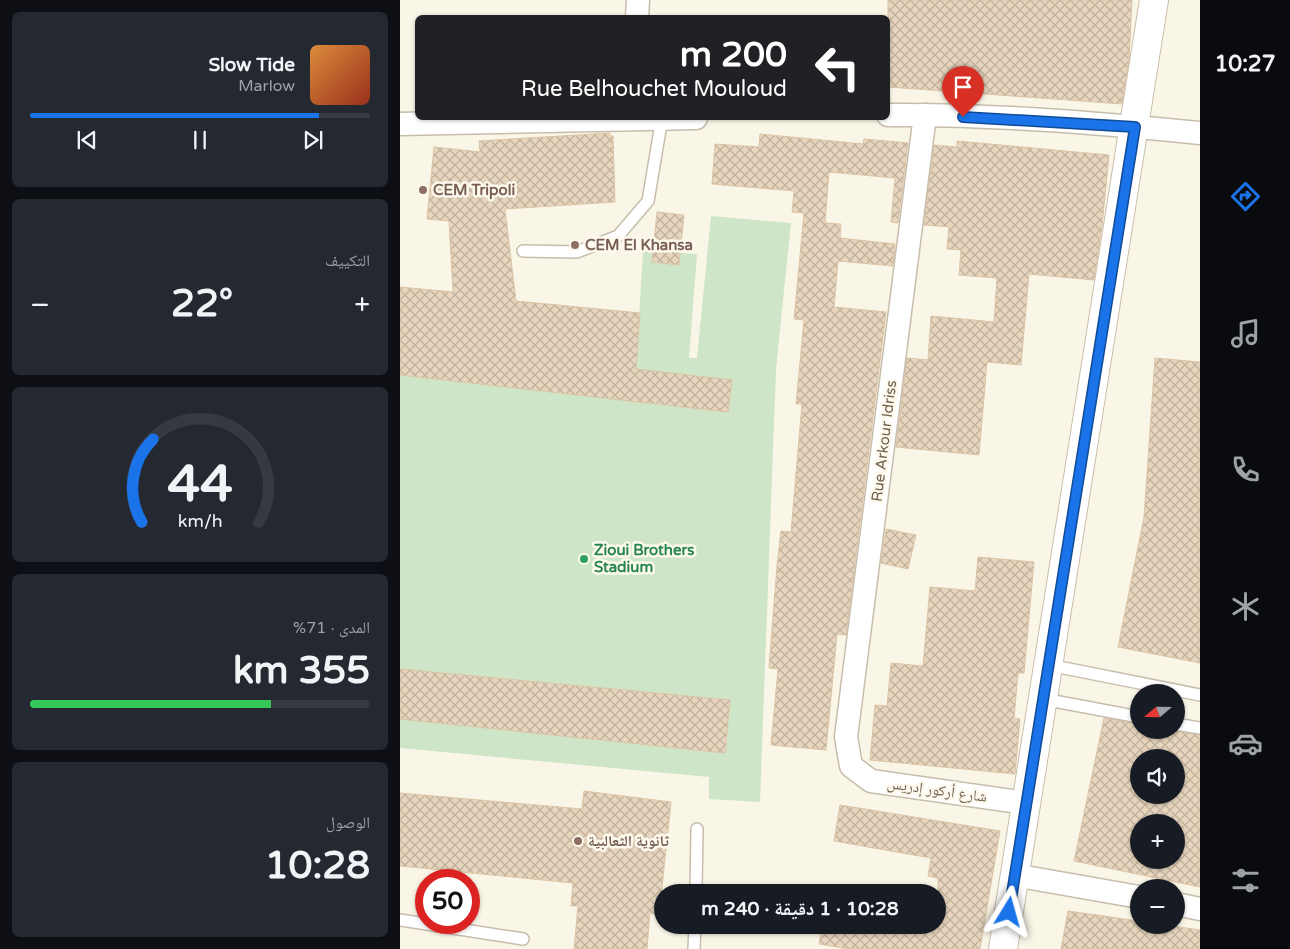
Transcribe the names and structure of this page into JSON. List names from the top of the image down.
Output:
{
  "streets": {
    "street": ["Rue Arkour Idriss", "شارع أركور إدريس"]
  },
  "crossings": [
    ["Rue Arkour Idriss", "شارع أركور إدريس"]
  ],
  "places": [
    "CEM Tripoli",
    "CEM El Khansa",
    "Zioui Brothers Stadium",
    "ثانوية الثعالبية"
  ],
  "north": "left",
  "page": {
    "tabs": "10:27",
    "turn": ["200 m", "Rue Belhouchet Mouloud"],
    "song": ["Slow Tide", "Marlow"],
    "tile": [
      "التكييف",
      ["المدى · 71%", "355 km"],
      ["الوصول", "10:28"]
    ],
    "heat": ["−", "22°", "+"],
    "map_buttons": ["+", "−"],
    "limit": "50",
    "trip": "10:28 · 1 دقيقة · 240 m",
    "gauge": ["44", "km/h"]
  }
}
